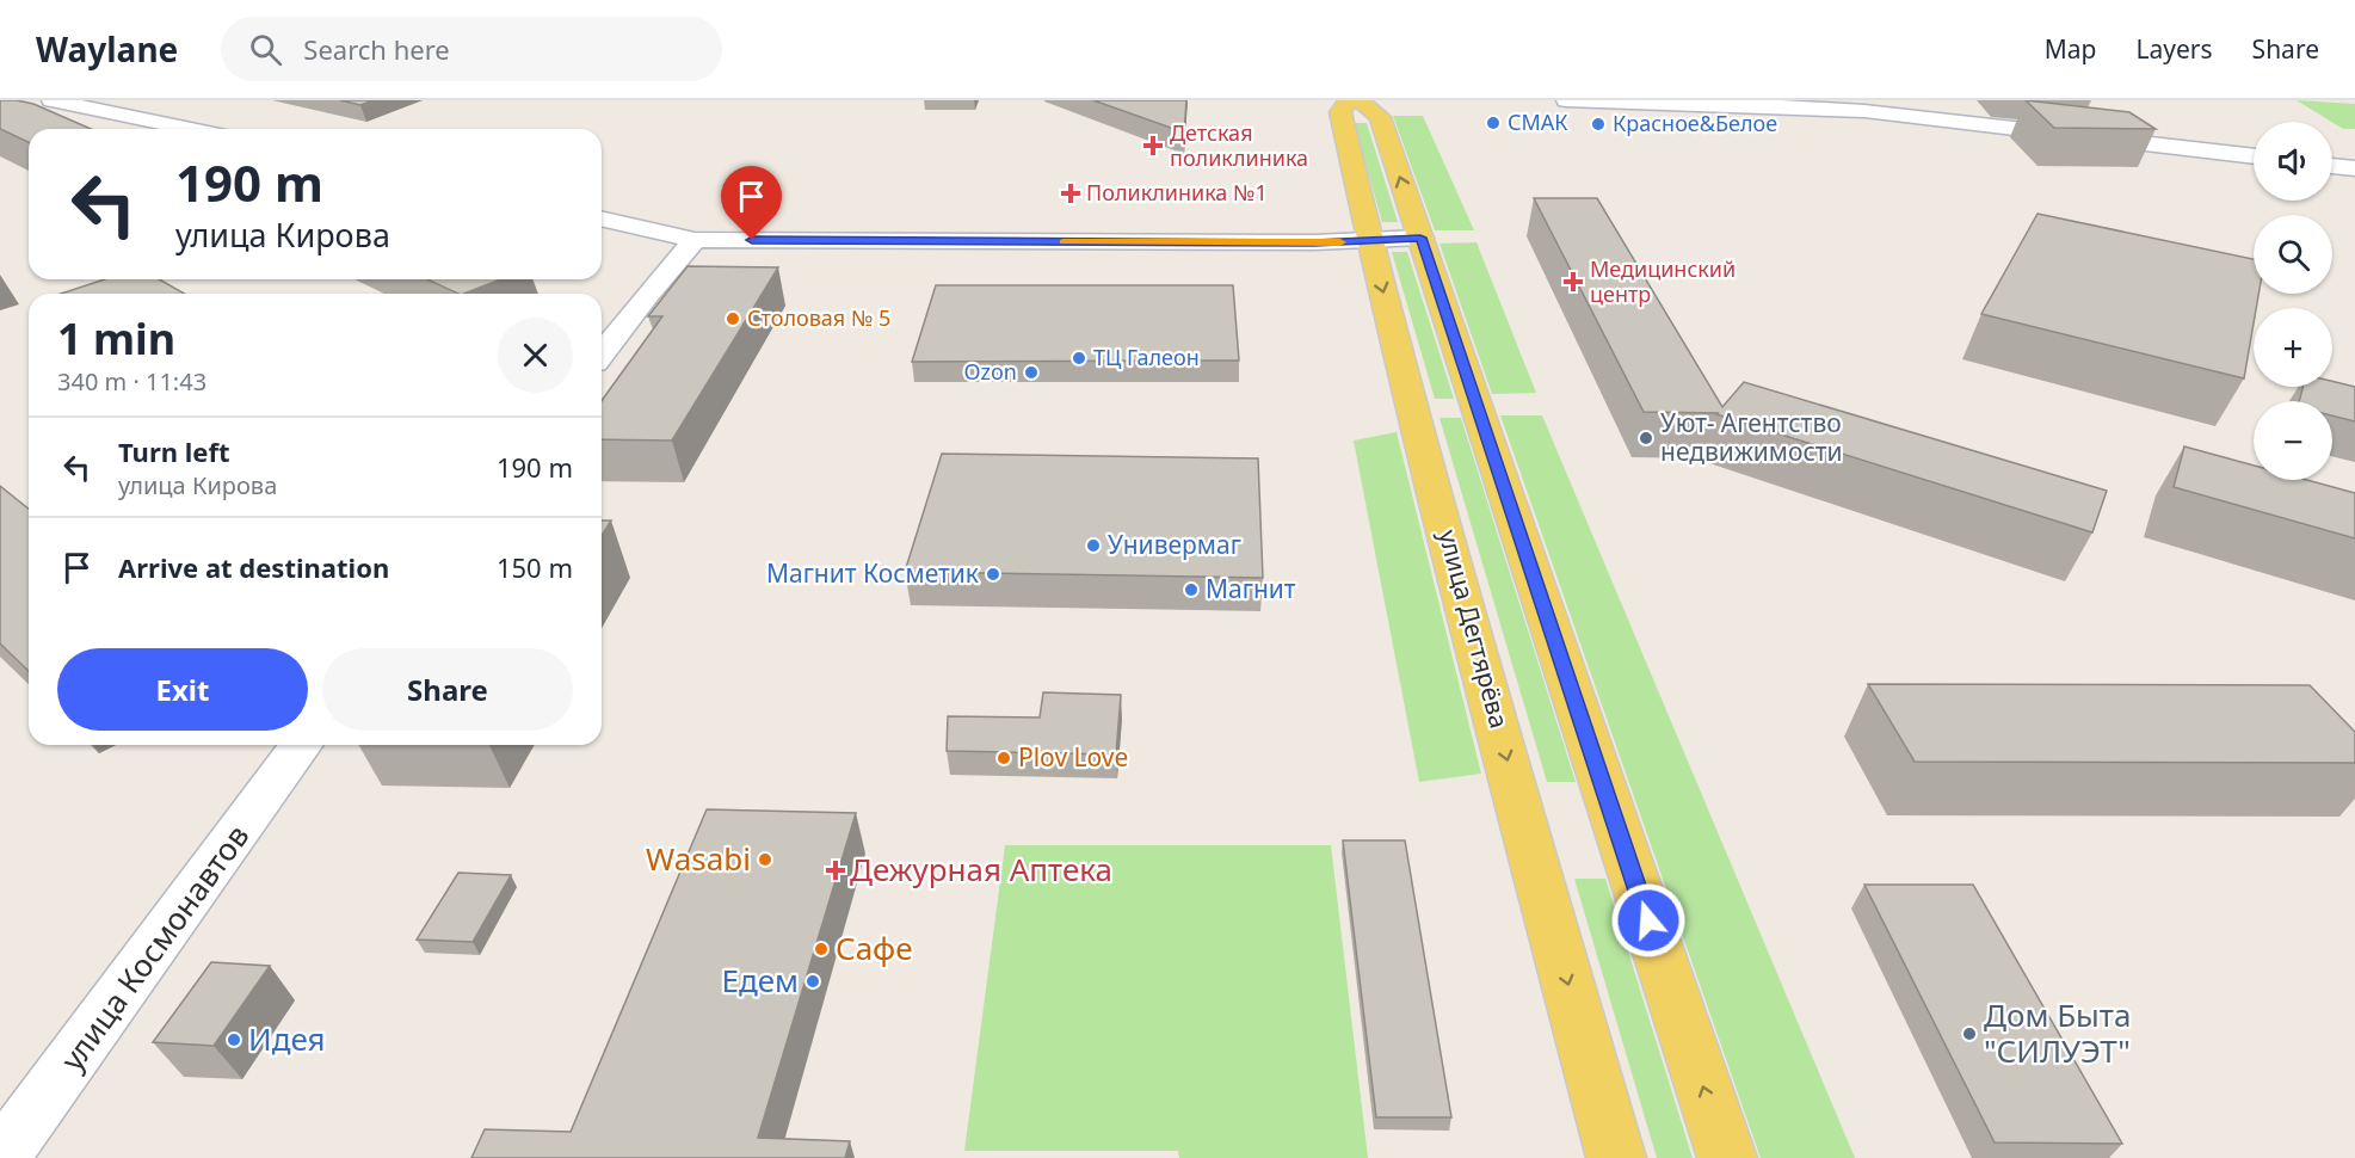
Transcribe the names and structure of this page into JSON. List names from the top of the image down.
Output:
{
  "streets": {
    "main road": ["улица Дегтярёва"],
    "street": ["улица Космонавтов"]
  },
  "places": {
    "other": [
      "СМАК",
      "Красное&Белое",
      "Столовая № 5",
      "ТЦ Галеон",
      "Ozon",
      "Уют- Агентство недвижимости",
      "Универмаг",
      "Магнит Косметик",
      "Магнит",
      "Plov Love",
      "Wasabi",
      "Сафе",
      "Едем",
      "Дом Быта \"СИЛУЭТ\"",
      "Идея"
    ],
    "health": [
      "Детская поликлиника",
      "Поликлиника №1",
      "Медицинский центр",
      "Дежурная Аптека"
    ]
  },
  "page": {
    "header": "Waylane",
    "search": "Search here",
    "nav": ["Map", "Layers", "Share"],
    "map_buttons": ["+", "−"],
    "turn": ["190 m", "улица Кирова"],
    "heading": ["1 min", "340 m · 11:43"],
    "list": [
      {
        "name": "Turn left",
        "note": "улица Кирова",
        "value": "190 m"
      },
      {
        "name": "Arrive at destination",
        "value": "150 m"
      }
    ],
    "buttons": ["Exit", "Share"]
  }
}
